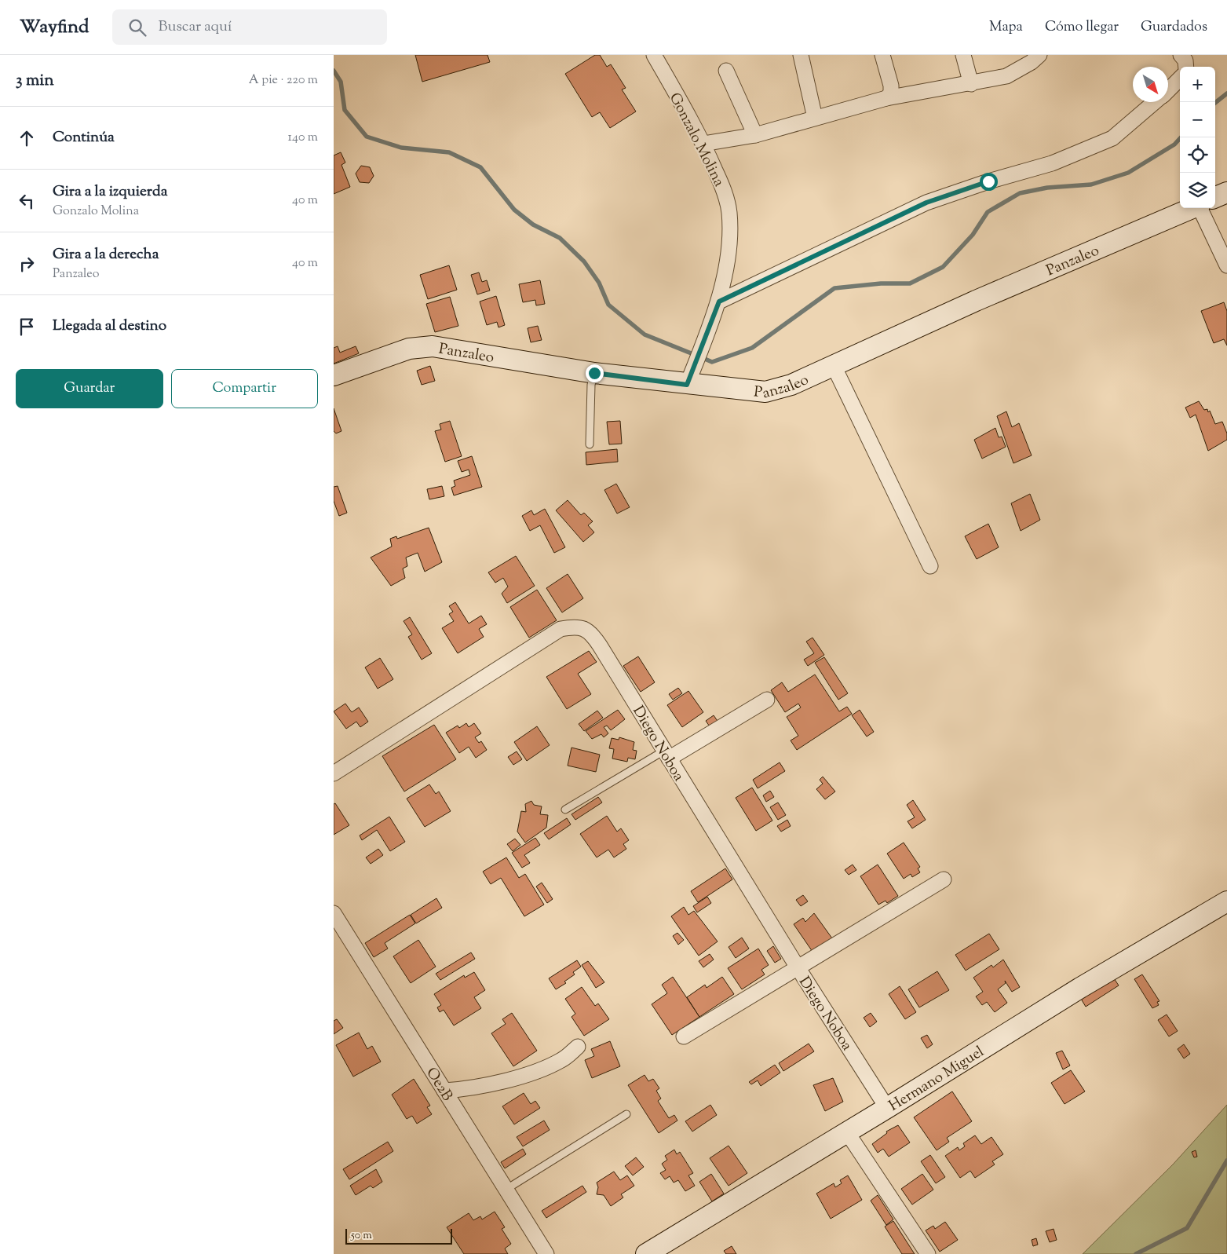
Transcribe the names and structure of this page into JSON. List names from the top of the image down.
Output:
{
  "streets": {
    "street": [
      "Gonzalo Molina",
      "Panzaleo",
      "Diego Noboa",
      "Hermano Miguel",
      "Oe2B"
    ]
  },
  "crossings": [
    ["Gonzalo Molina", "Panzaleo"],
    ["Diego Noboa", "Hermano Miguel"]
  ],
  "scale_bar": "50 m",
  "north": "bottom right",
  "page": {
    "header": "Wayfind",
    "search": "Buscar aquí",
    "nav": ["Mapa", "Cómo llegar", "Guardados"],
    "heading": ["3 min", "A pie · 220 m"],
    "map_buttons": ["+", "−"],
    "list": [
      ["Continúa", "140 m"],
      ["Gira a la izquierda", "Gonzalo Molina", "40 m"],
      ["Gira a la derecha", "Panzaleo", "40 m"],
      "Llegada al destino"
    ],
    "buttons": ["Guardar", "Compartir"],
    "scale": "50 m"
  }
}
